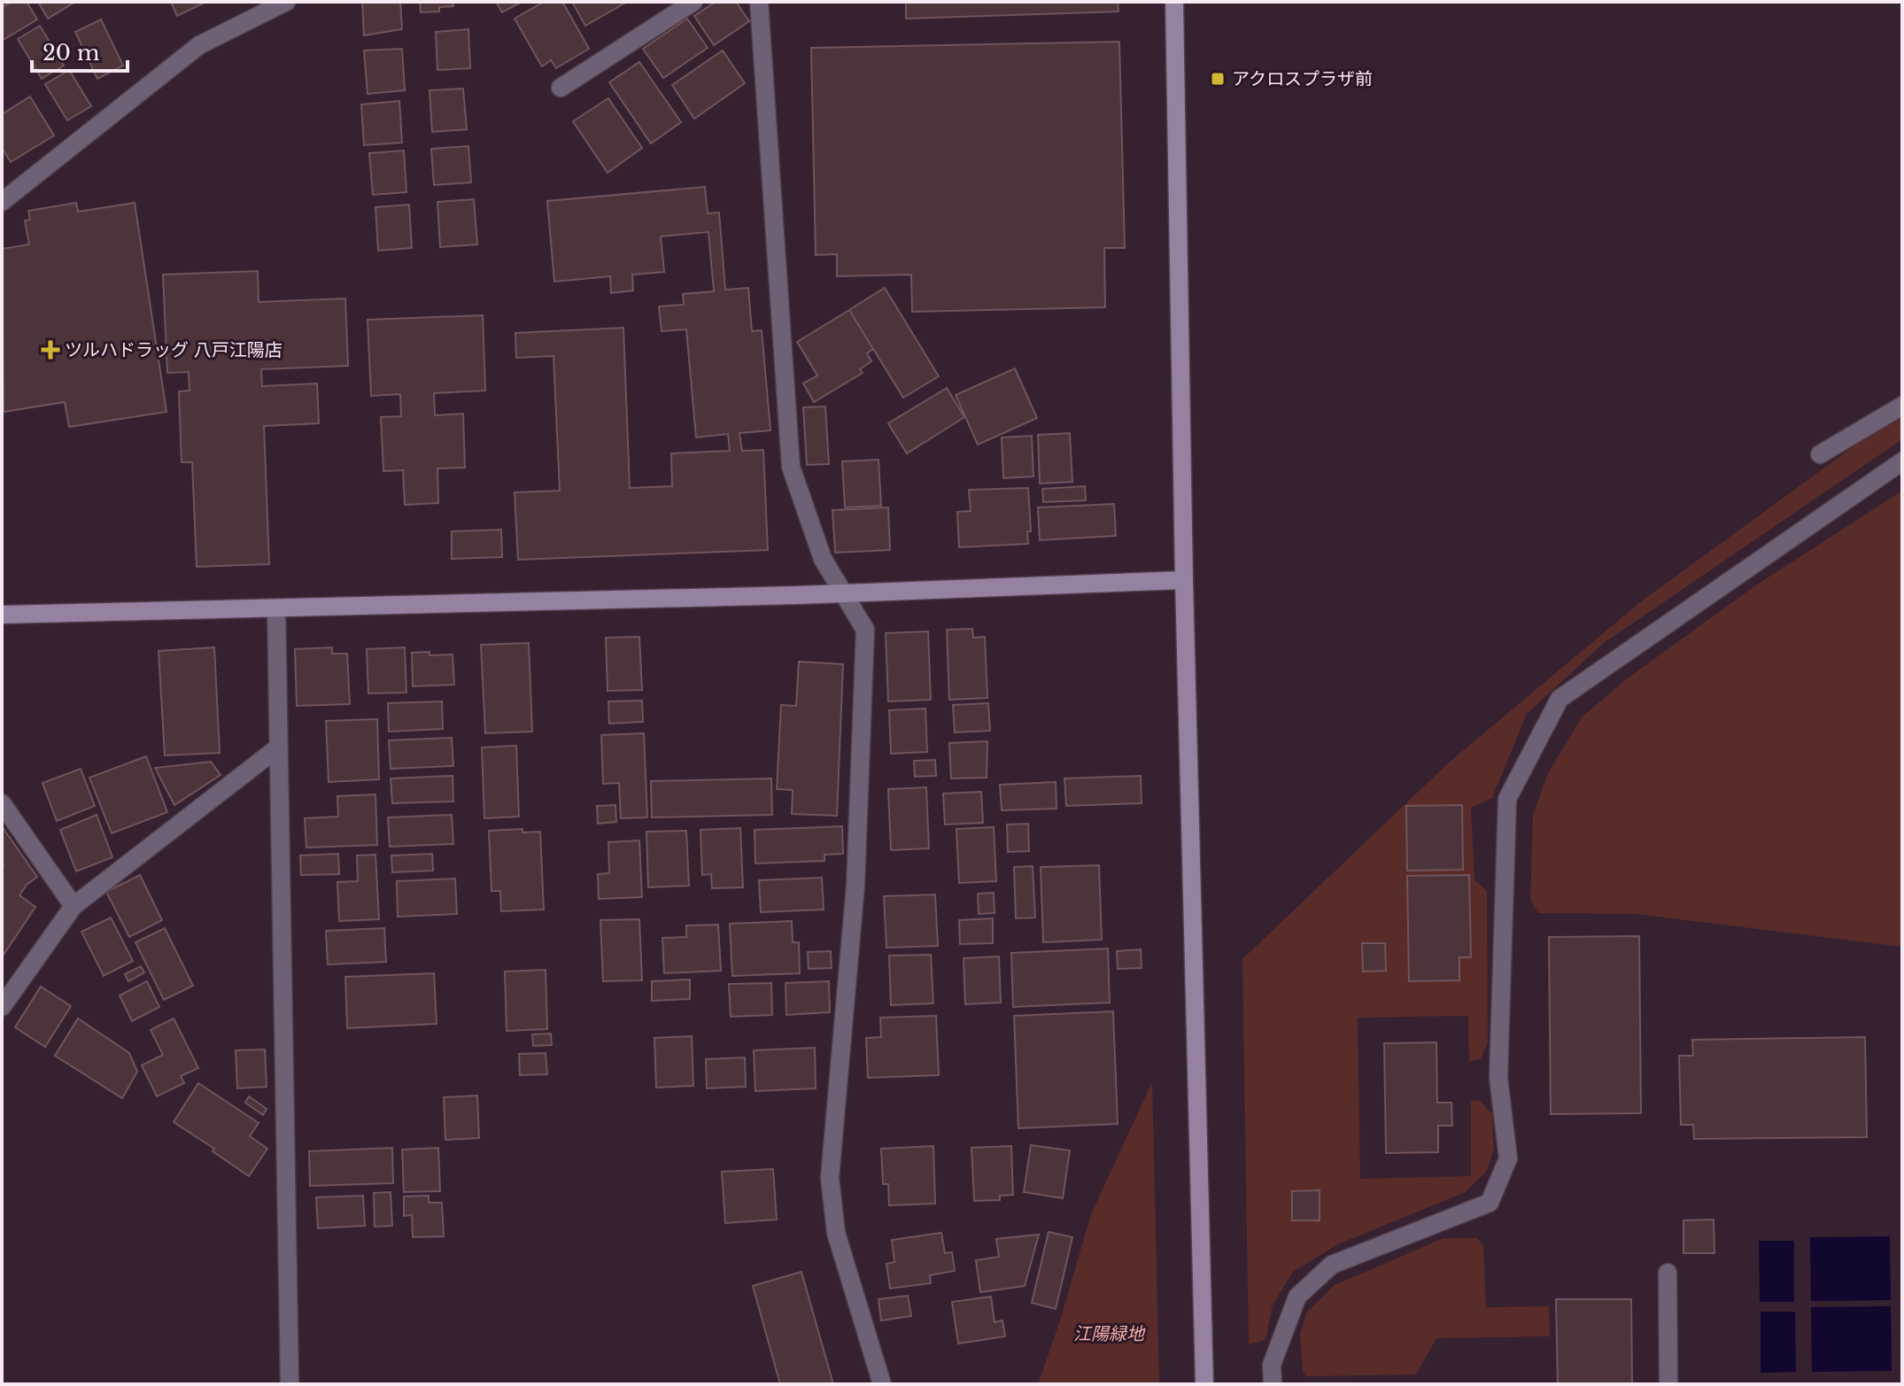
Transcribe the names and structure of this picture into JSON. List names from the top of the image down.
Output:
{
  "parks": ["江陽緑地"],
  "places": {
    "transit": ["アクロスプラザ前"],
    "health": ["ツルハドラッグ 八戸江陽店"]
  },
  "scale_bar": "20 m"
}
